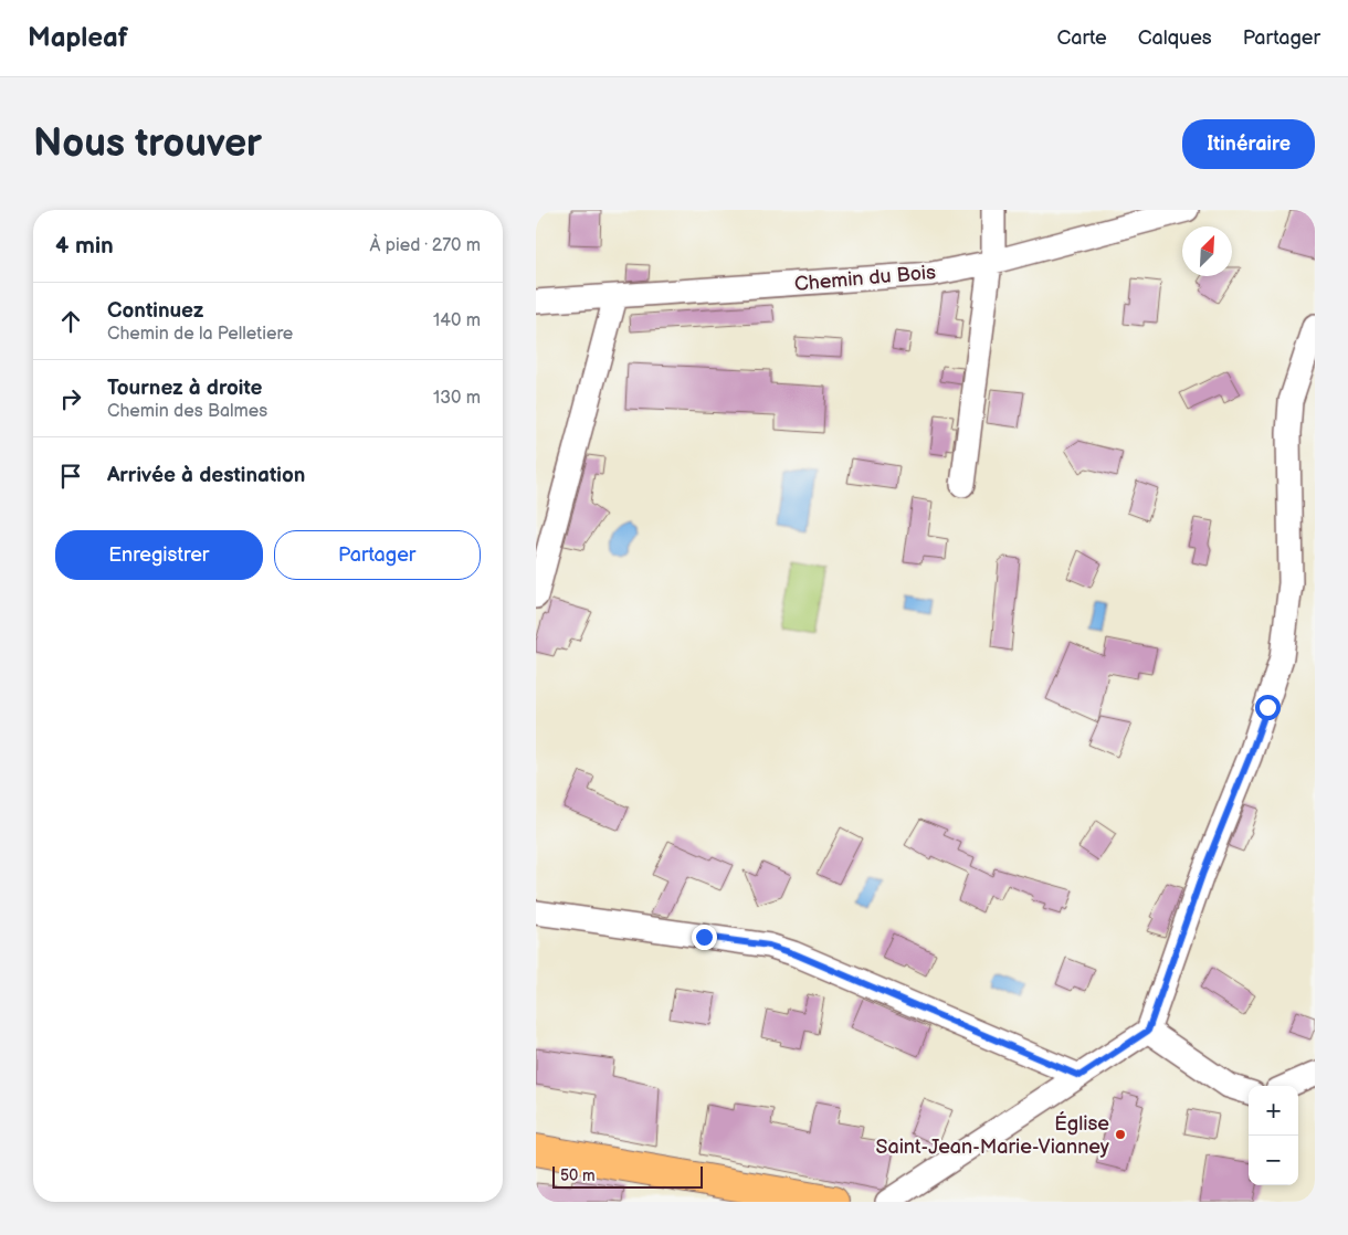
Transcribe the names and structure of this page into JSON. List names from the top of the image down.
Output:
{
  "streets": {
    "street": ["Chemin du Bois"]
  },
  "places": ["Église Saint-Jean-Marie-Vianney"],
  "scale_bar": "50 m",
  "north": "top right",
  "page": {
    "header": "Mapleaf",
    "nav": ["Carte", "Calques", "Partager"],
    "buttons": [
      "Itinéraire",
      ["Enregistrer", "Partager"]
    ],
    "title": "Nous trouver",
    "heading": ["4 min", "À pied · 270 m"],
    "list": [
      ["Continuez", "Chemin de la Pelletiere", "140 m"],
      ["Tournez à droite", "Chemin des Balmes", "130 m"],
      "Arrivée à destination"
    ],
    "map_buttons": ["+", "−"],
    "scale": "50 m"
  }
}
